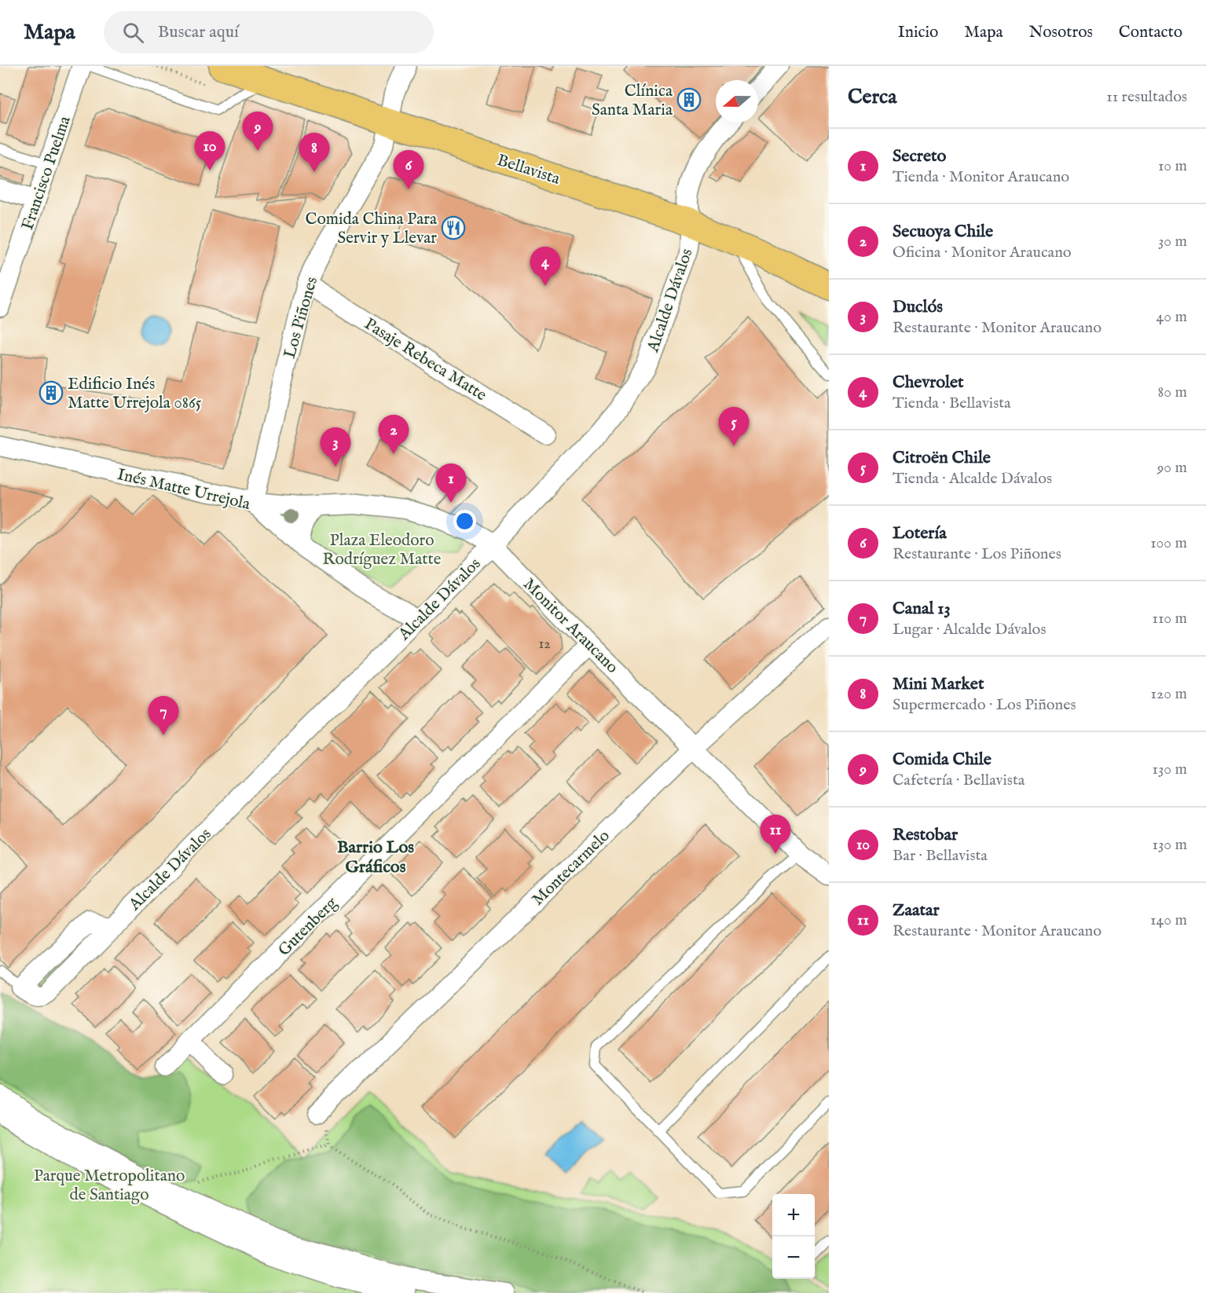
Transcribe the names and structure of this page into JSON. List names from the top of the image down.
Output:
{
  "streets": {
    "main road": ["Bellavista"],
    "street": [
      "Francisco Puelma",
      "Alcalde Dávalos",
      "Los Piñones",
      "Pasaje Rebeca Matte",
      "Inés Matte Urrejola",
      "Monitor Araucano",
      "Montecarmelo",
      "Gutenberg"
    ]
  },
  "crossings": [
    ["Bellavista", "Alcalde Dávalos"],
    ["Bellavista", "Los Piñones"],
    ["Alcalde Dávalos", "Inés Matte Urrejola"],
    ["Alcalde Dávalos", "Monitor Araucano"],
    ["Los Piñones", "Pasaje Rebeca Matte"],
    ["Los Piñones", "Inés Matte Urrejola"],
    ["Los Piñones", "Monitor Araucano"],
    ["Inés Matte Urrejola", "Monitor Araucano"],
    ["Monitor Araucano", "Montecarmelo"],
    ["Monitor Araucano", "Gutenberg"]
  ],
  "districts": ["Barrio Los Gráficos"],
  "parks": ["Plaza Eleodoro Rodríguez Matte", "Parque Metropolitano de Santiago"],
  "places": {
    "building": ["Clínica Santa Maria", "Edificio Inés Matte Urrejola 0865"],
    "restaurant": ["Comida China Para Servir y Llevar"]
  },
  "house_numbers": ["12"],
  "north": "left",
  "page": {
    "header": "Mapa",
    "search": "Buscar aquí",
    "nav": [
      "Inicio",
      "Mapa",
      "Nosotros",
      "Contacto"
    ],
    "heading": ["Cerca", "11 resultados"],
    "pins": [
      "9",
      "10",
      "8",
      "6",
      "4",
      "5",
      "2",
      "3",
      "1",
      "7",
      "11"
    ],
    "list": [
      {
        "mark": "1",
        "name": "Secreto",
        "note": "Tienda · Monitor Araucano",
        "value": "10 m"
      },
      {
        "mark": "2",
        "name": "Secuoya Chile",
        "note": "Oficina · Monitor Araucano",
        "value": "30 m"
      },
      {
        "mark": "3",
        "name": "Duclós",
        "note": "Restaurante · Monitor Araucano",
        "value": "40 m"
      },
      {
        "mark": "4",
        "name": "Chevrolet",
        "note": "Tienda · Bellavista",
        "value": "80 m"
      },
      {
        "mark": "5",
        "name": "Citroën Chile",
        "note": "Tienda · Alcalde Dávalos",
        "value": "90 m"
      },
      {
        "mark": "6",
        "name": "Lotería",
        "note": "Restaurante · Los Piñones",
        "value": "100 m"
      },
      {
        "mark": "7",
        "name": "Canal 13",
        "note": "Lugar · Alcalde Dávalos",
        "value": "110 m"
      },
      {
        "mark": "8",
        "name": "Mini Market",
        "note": "Supermercado · Los Piñones",
        "value": "120 m"
      },
      {
        "mark": "9",
        "name": "Comida Chile",
        "note": "Cafetería · Bellavista",
        "value": "130 m"
      },
      {
        "mark": "10",
        "name": "Restobar",
        "note": "Bar · Bellavista",
        "value": "130 m"
      },
      {
        "mark": "11",
        "name": "Zaatar",
        "note": "Restaurante · Monitor Araucano",
        "value": "140 m"
      }
    ],
    "map_buttons": ["+", "−"]
  }
}
